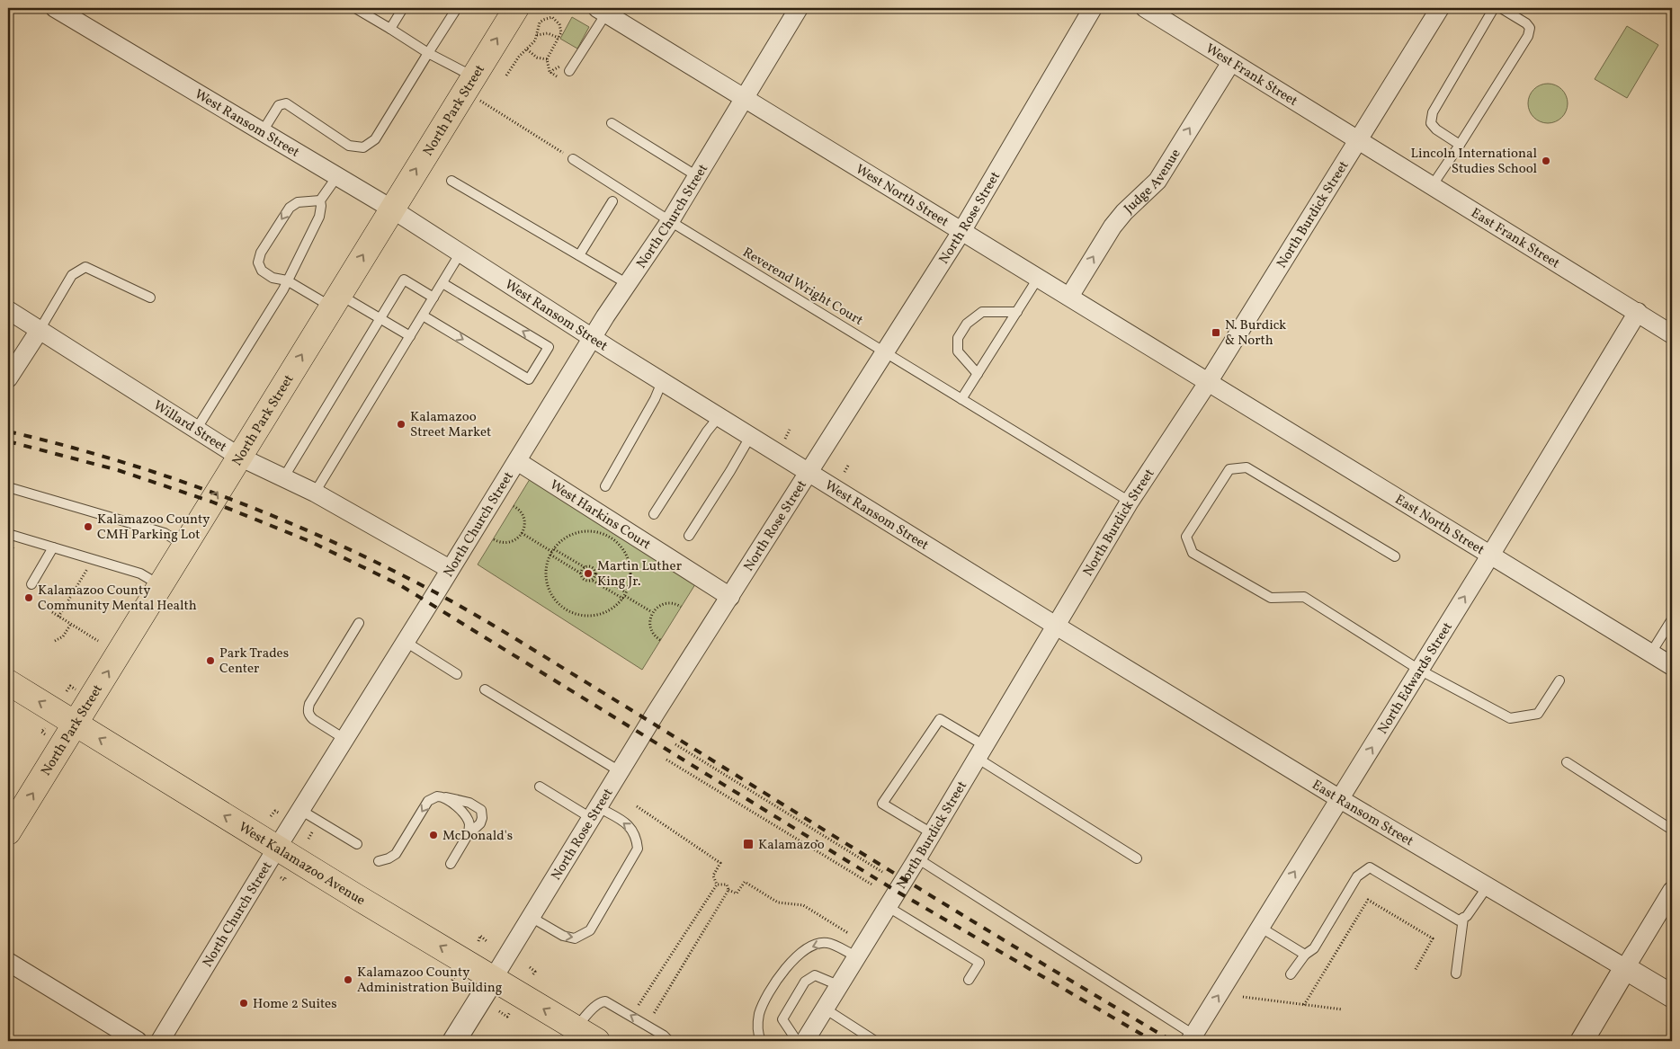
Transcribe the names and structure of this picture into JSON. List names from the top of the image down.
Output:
{
  "streets": {
    "main road": ["North Park Street", "West Kalamazoo Avenue"],
    "street": [
      "West Frank Street",
      "West Ransom Street",
      "Judge Avenue",
      "West North Street",
      "North Burdick Street",
      "North Church Street",
      "North Rose Street",
      "East Frank Street",
      "Willard Street",
      "West Harkins Court",
      "East North Street",
      "North Edwards Street",
      "East Ransom Street"
    ],
    "lane": ["Reverend Wright Court"]
  },
  "crossings": [
    ["West Frank Street", "Judge Avenue"],
    ["West Frank Street", "North Burdick Street"],
    ["West Frank Street", "East Frank Street"],
    ["North Park Street", "West Ransom Street"],
    ["North Park Street", "Willard Street"],
    ["North Park Street", "West Kalamazoo Avenue"],
    ["West Ransom Street", "North Burdick Street"],
    ["West Ransom Street", "North Church Street"],
    ["West Ransom Street", "North Rose Street"],
    ["West Ransom Street", "East Ransom Street"],
    ["Judge Avenue", "West North Street"],
    ["West North Street", "North Burdick Street"],
    ["West North Street", "North Church Street"],
    ["West North Street", "North Rose Street"],
    ["West North Street", "East North Street"],
    ["North Burdick Street", "East Frank Street"],
    ["North Burdick Street", "Reverend Wright Court"],
    ["North Burdick Street", "East North Street"],
    ["North Burdick Street", "East Ransom Street"],
    ["North Church Street", "Reverend Wright Court"],
    ["North Church Street", "Willard Street"],
    ["North Church Street", "West Harkins Court"],
    ["North Church Street", "West Kalamazoo Avenue"],
    ["North Rose Street", "Reverend Wright Court"],
    ["North Rose Street", "West Harkins Court"],
    ["North Rose Street", "West Kalamazoo Avenue"],
    ["East Frank Street", "North Edwards Street"],
    ["East North Street", "North Edwards Street"],
    ["North Edwards Street", "East Ransom Street"]
  ],
  "one_way": [
    "North Park Street",
    "Judge Avenue",
    "North Edwards Street",
    "West Kalamazoo Avenue"
  ],
  "places": {
    "other": [
      "Lincoln International Studies School",
      "Kalamazoo Street Market",
      "Kalamazoo County CMH Parking Lot",
      "Martin Luther King Jr.",
      "Kalamazoo County Community Mental Health",
      "Park Trades Center",
      "McDonald's",
      "Kalamazoo County Administration Building",
      "Home 2 Suites"
    ],
    "transit": ["N. Burdick & North", "Kalamazoo"]
  }
}
